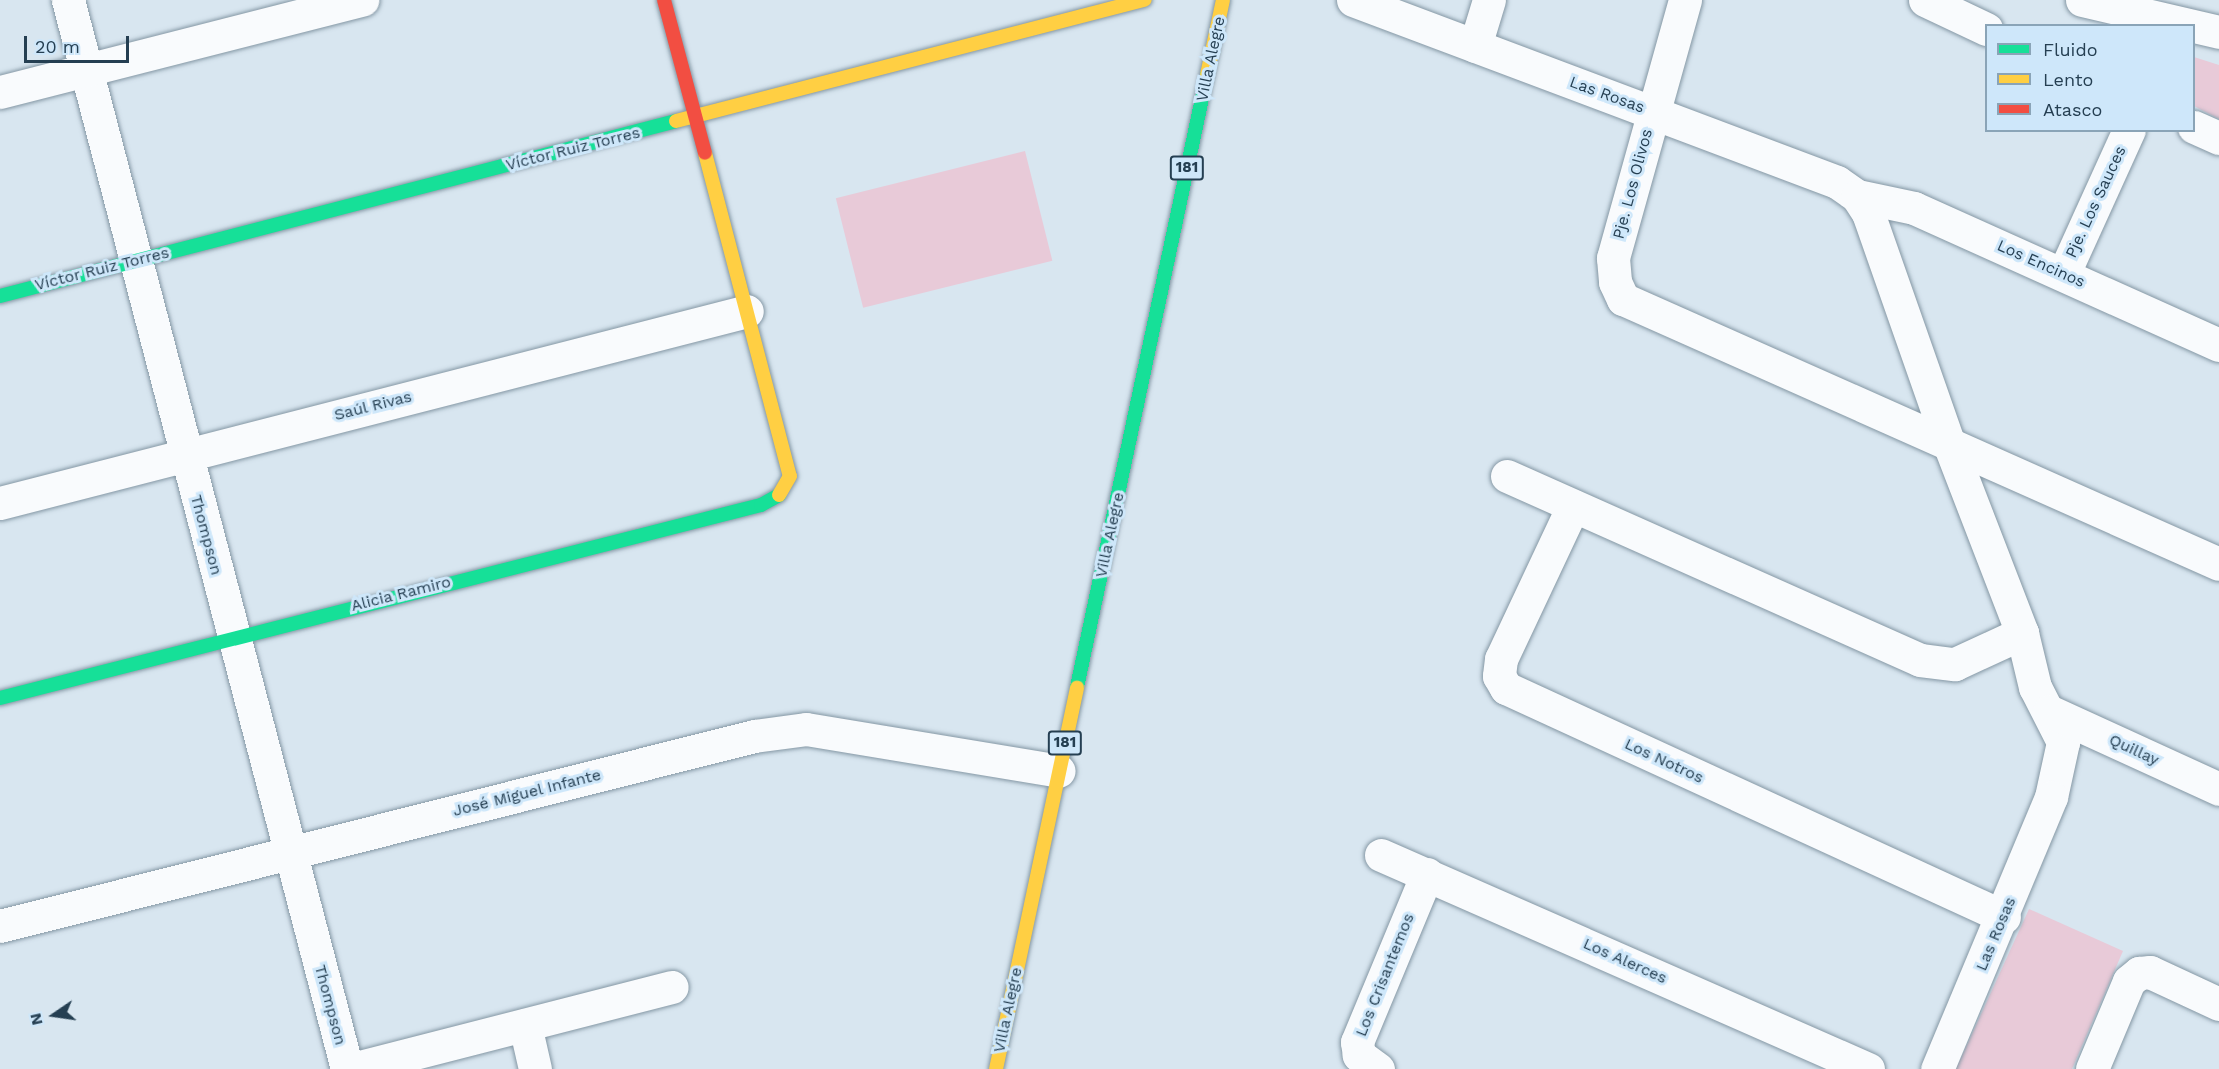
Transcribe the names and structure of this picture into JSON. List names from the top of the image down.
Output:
{
  "streets": {
    "main road": [
      "Villa Alegre",
      "Víctor Ruiz Torres",
      "181",
      "Alicia Ramiro"
    ],
    "street": [
      "Las Rosas",
      "Pje. Los Olivos",
      "Pje. Los Sauces",
      "Los Encinos",
      "Saúl Rivas",
      "Thompson",
      "Quillay",
      "Los Notros",
      "José Miguel Infante",
      "Los Alerces",
      "Los Crisantemos"
    ]
  },
  "crossings": [
    ["Villa Alegre", "José Miguel Infante"],
    ["Las Rosas", "Pje. Los Olivos"],
    ["Las Rosas", "Los Encinos"],
    ["Las Rosas", "Quillay"],
    ["Las Rosas", "Los Notros"],
    ["Víctor Ruiz Torres", "Thompson"],
    ["Pje. Los Sauces", "Los Encinos"],
    ["Saúl Rivas", "Thompson"],
    ["Saúl Rivas", "Alicia Ramiro"],
    ["Thompson", "Alicia Ramiro"],
    ["Thompson", "José Miguel Infante"],
    ["Los Alerces", "Los Crisantemos"]
  ],
  "legend": ["Fluido", "Lento", "Atasco"],
  "scale_bar": "20 m",
  "north": "left"
}
